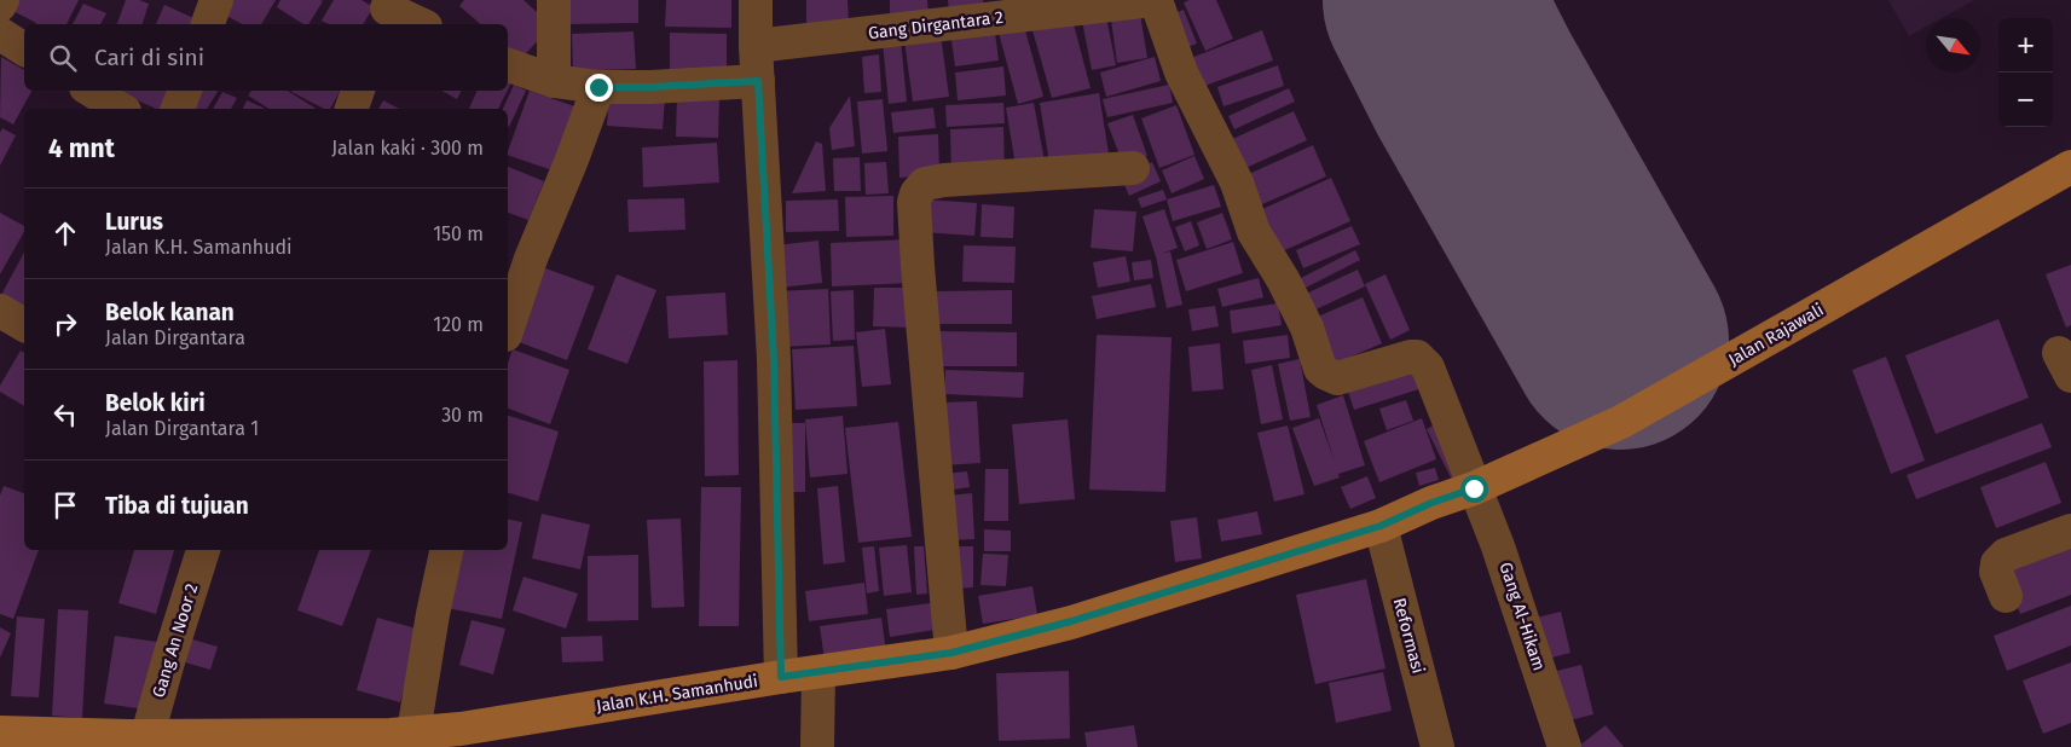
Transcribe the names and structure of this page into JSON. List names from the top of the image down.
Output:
{
  "streets": {
    "street": [
      "Gang Dirgantara 2",
      "Jalan Rajawali",
      "Gang Al-Hikam",
      "Reformasi",
      "Gang An Noor 2",
      "Jalan K.H. Samanhudi"
    ]
  },
  "crossings": [
    ["Gang Dirgantara 2", "Gang Al-Hikam"],
    ["Jalan Rajawali", "Gang Al-Hikam"],
    ["Jalan Rajawali", "Jalan K.H. Samanhudi"],
    ["Gang Al-Hikam", "Jalan K.H. Samanhudi"],
    ["Reformasi", "Jalan K.H. Samanhudi"],
    ["Gang An Noor 2", "Jalan K.H. Samanhudi"]
  ],
  "north": "bottom right",
  "page": {
    "map_buttons": ["+", "−"],
    "search": "Cari di sini",
    "heading": ["4 mnt", "Jalan kaki · 300 m"],
    "list": [
      ["Lurus", "Jalan K.H. Samanhudi", "150 m"],
      ["Belok kanan", "Jalan Dirgantara", "120 m"],
      ["Belok kiri", "Jalan Dirgantara 1", "30 m"],
      "Tiba di tujuan"
    ]
  }
}
